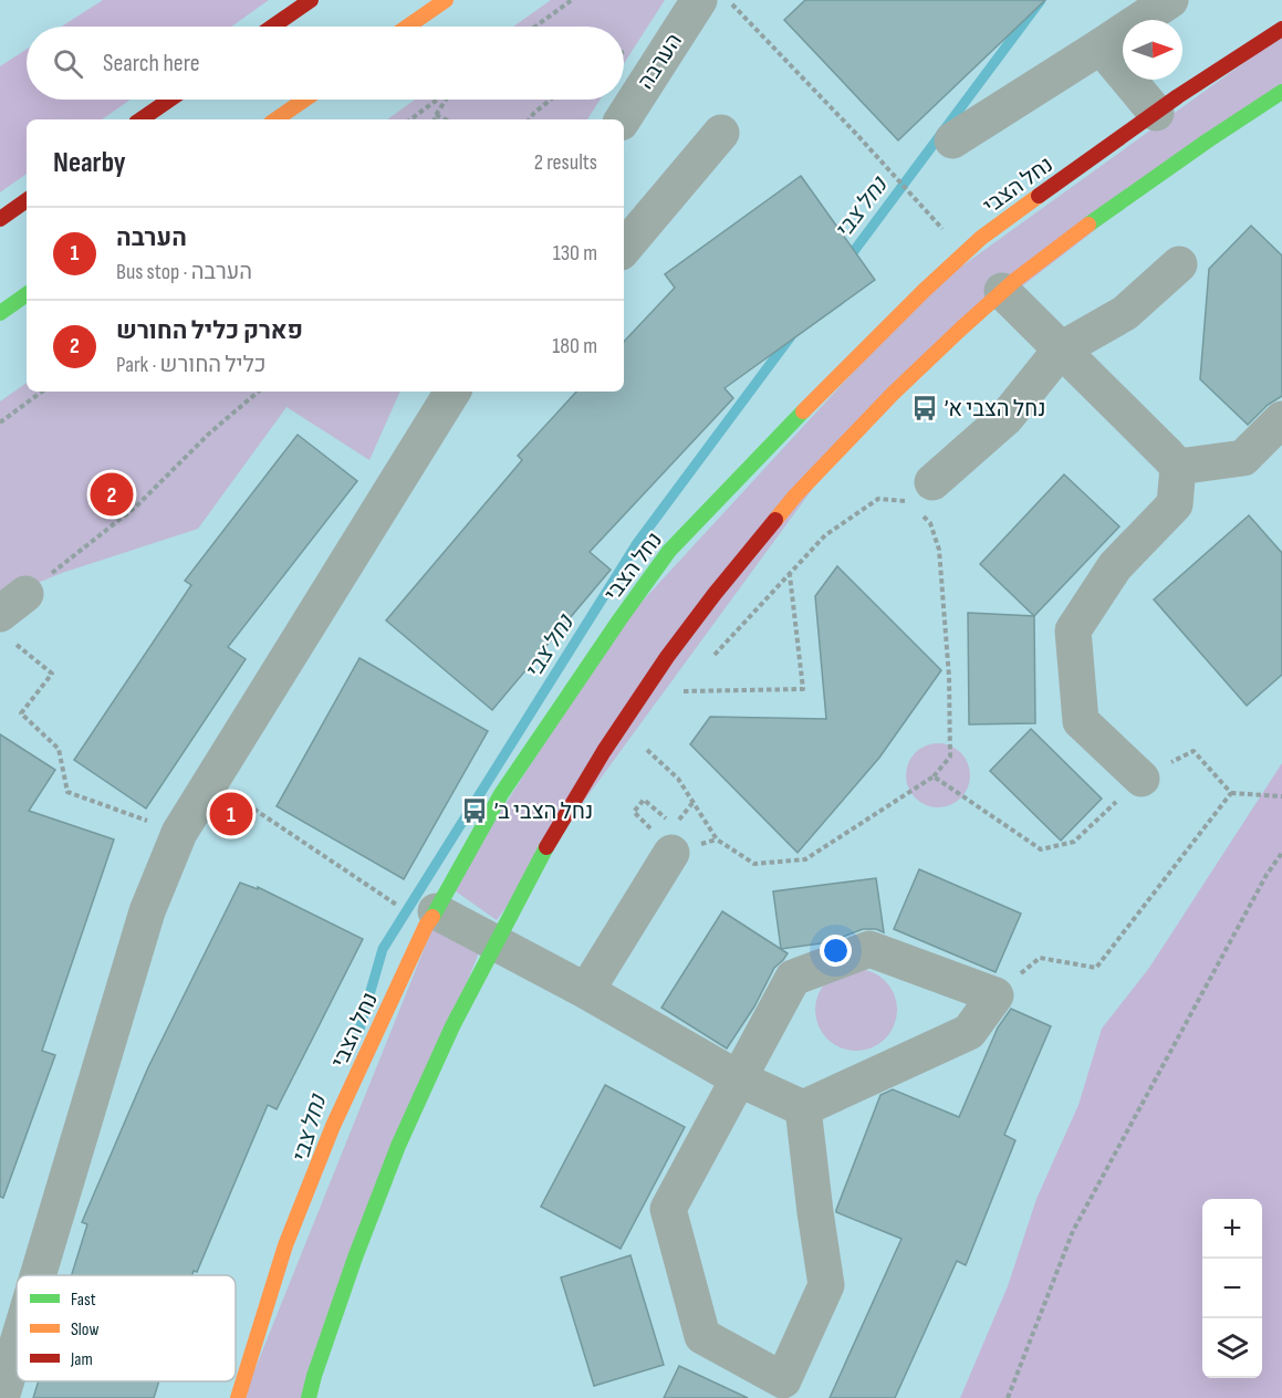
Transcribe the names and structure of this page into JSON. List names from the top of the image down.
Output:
{
  "streets": {
    "street": ["הערבה", "נחל הצבי"]
  },
  "water": ["נחל צבי"],
  "places": {
    "bus stop": ["נחל הצבי א׳", "נחל הצבי ב׳"]
  },
  "legend": ["Fast", "Slow", "Jam"],
  "north": "right",
  "page": {
    "search": "Search here",
    "heading": ["Nearby", "2 results"],
    "list": [
      {
        "mark": "1",
        "name": "הערבה",
        "note": "Bus stop · הערבה",
        "value": "130 m"
      },
      {
        "mark": "2",
        "name": "פארק כליל החורש",
        "note": "Park · כליל החורש",
        "value": "180 m"
      }
    ],
    "pins": ["2", "1"],
    "map_buttons": ["+", "−"]
  }
}
